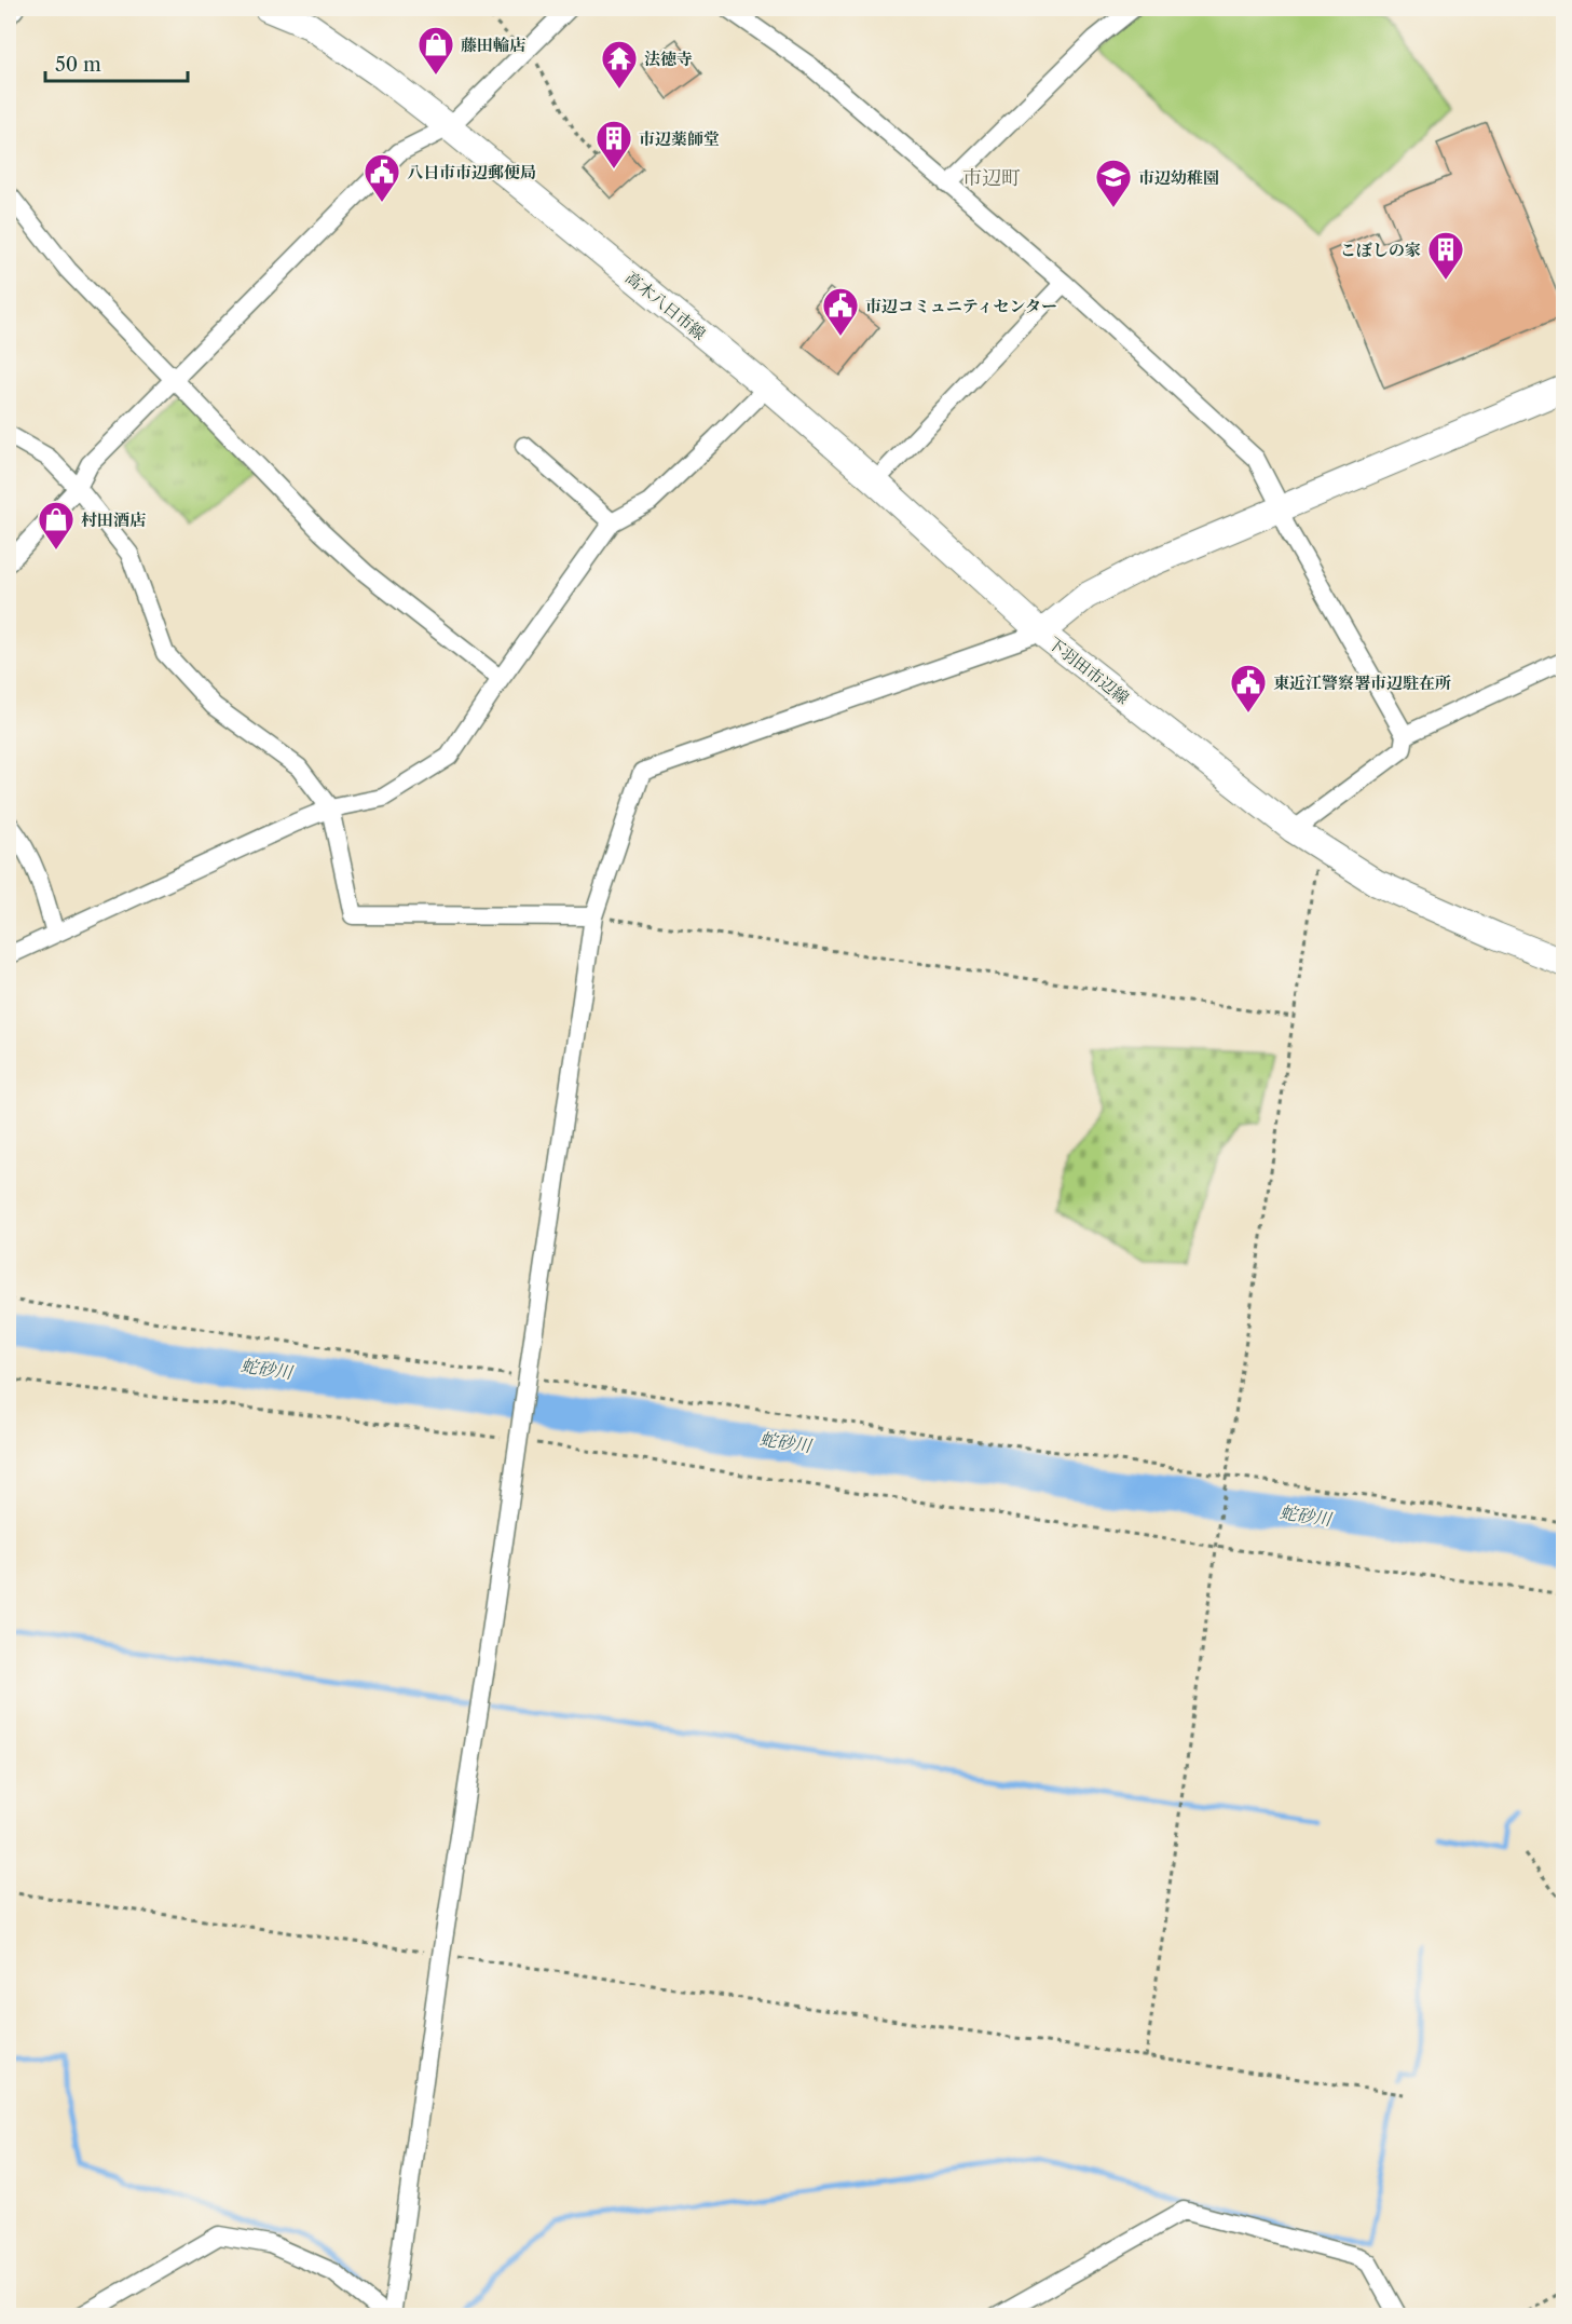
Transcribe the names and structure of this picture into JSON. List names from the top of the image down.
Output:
{
  "streets": {
    "main road": ["高木八日市線", "下羽田市辺線"]
  },
  "crossings": [
    ["高木八日市線", "下羽田市辺線"]
  ],
  "districts": ["市辺町"],
  "water": ["蛇砂川"],
  "places": {
    "shop": ["藤田輪店", "村田酒店"],
    "temple": ["法徳寺"],
    "building": ["市辺薬師堂", "こぼしの家"],
    "public building": ["八日市市辺郵便局", "市辺コミュニティセンター", "東近江警察署市辺駐在所"],
    "school or university": ["市辺幼稚園"]
  },
  "scale_bar": "50 m"
}
